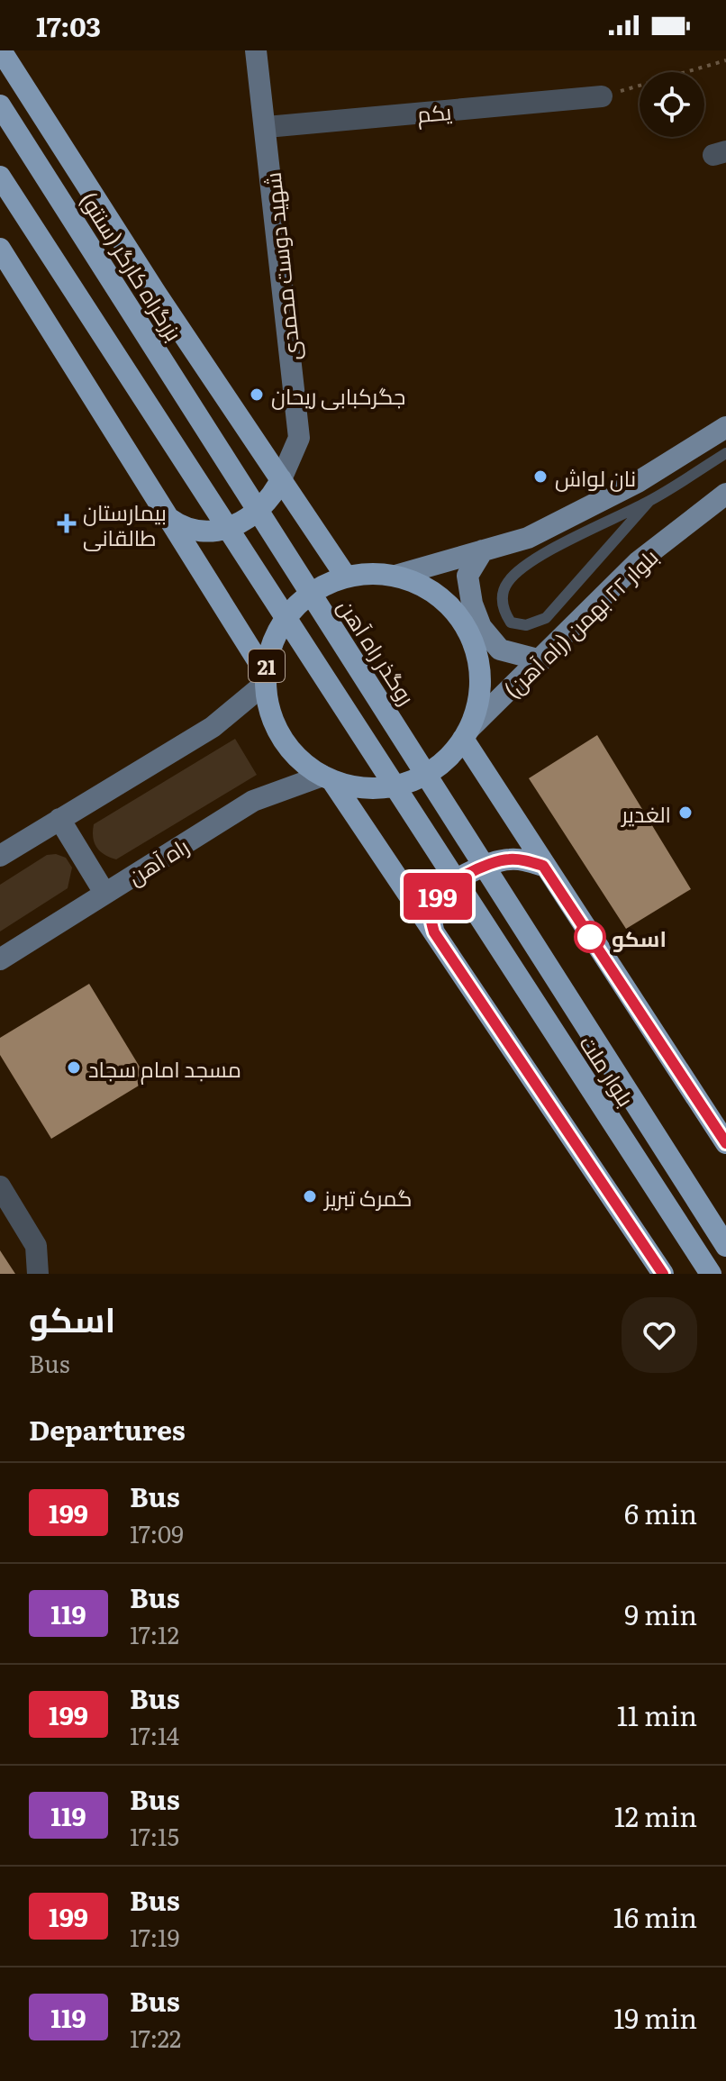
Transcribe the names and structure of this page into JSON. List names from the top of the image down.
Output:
{
  "streets": {
    "highway": [
      "بزرگراه کارگر (سنتو)",
      "روگذر راه آهن",
      "21",
      "بلوار ملت"
    ],
    "main road": ["بلوار ۲۲ بهمن (راه آهن)"],
    "street": ["یکم", "شهید دوست محمدی", "راه آهن"]
  },
  "crossings": [
    ["یکم", "شهید دوست محمدی"],
    ["بزرگراه کارگر (سنتو)", "روگذر راه آهن"],
    ["بلوار ۲۲ بهمن (راه آهن)", "21"],
    ["بلوار ۲۲ بهمن (راه آهن)", "راه آهن"],
    ["روگذر راه آهن", "بلوار ملت"],
    ["21", "راه آهن"]
  ],
  "places": {
    "other": [
      "جگرکبابی ریحان",
      "نان لواش",
      "الغدیر",
      "اسکو",
      "مسجد امام سجاد",
      "گمرک تبریز"
    ],
    "health": ["بیمارستان طالقانی"]
  },
  "lines": ["bus line 199"],
  "page": {
    "status": "17:03",
    "on_map": "199",
    "heading": [
      ["اسکو", "Bus"],
      "Departures"
    ],
    "list": [
      {
        "mark": "199",
        "name": "Bus",
        "note": "17:09",
        "value": "6 min"
      },
      {
        "mark": "119",
        "name": "Bus",
        "note": "17:12",
        "value": "9 min"
      },
      {
        "mark": "199",
        "name": "Bus",
        "note": "17:14",
        "value": "11 min"
      },
      {
        "mark": "119",
        "name": "Bus",
        "note": "17:15",
        "value": "12 min"
      },
      {
        "mark": "199",
        "name": "Bus",
        "note": "17:19",
        "value": "16 min"
      },
      {
        "mark": "119",
        "name": "Bus",
        "note": "17:22",
        "value": "19 min"
      }
    ]
  }
}
